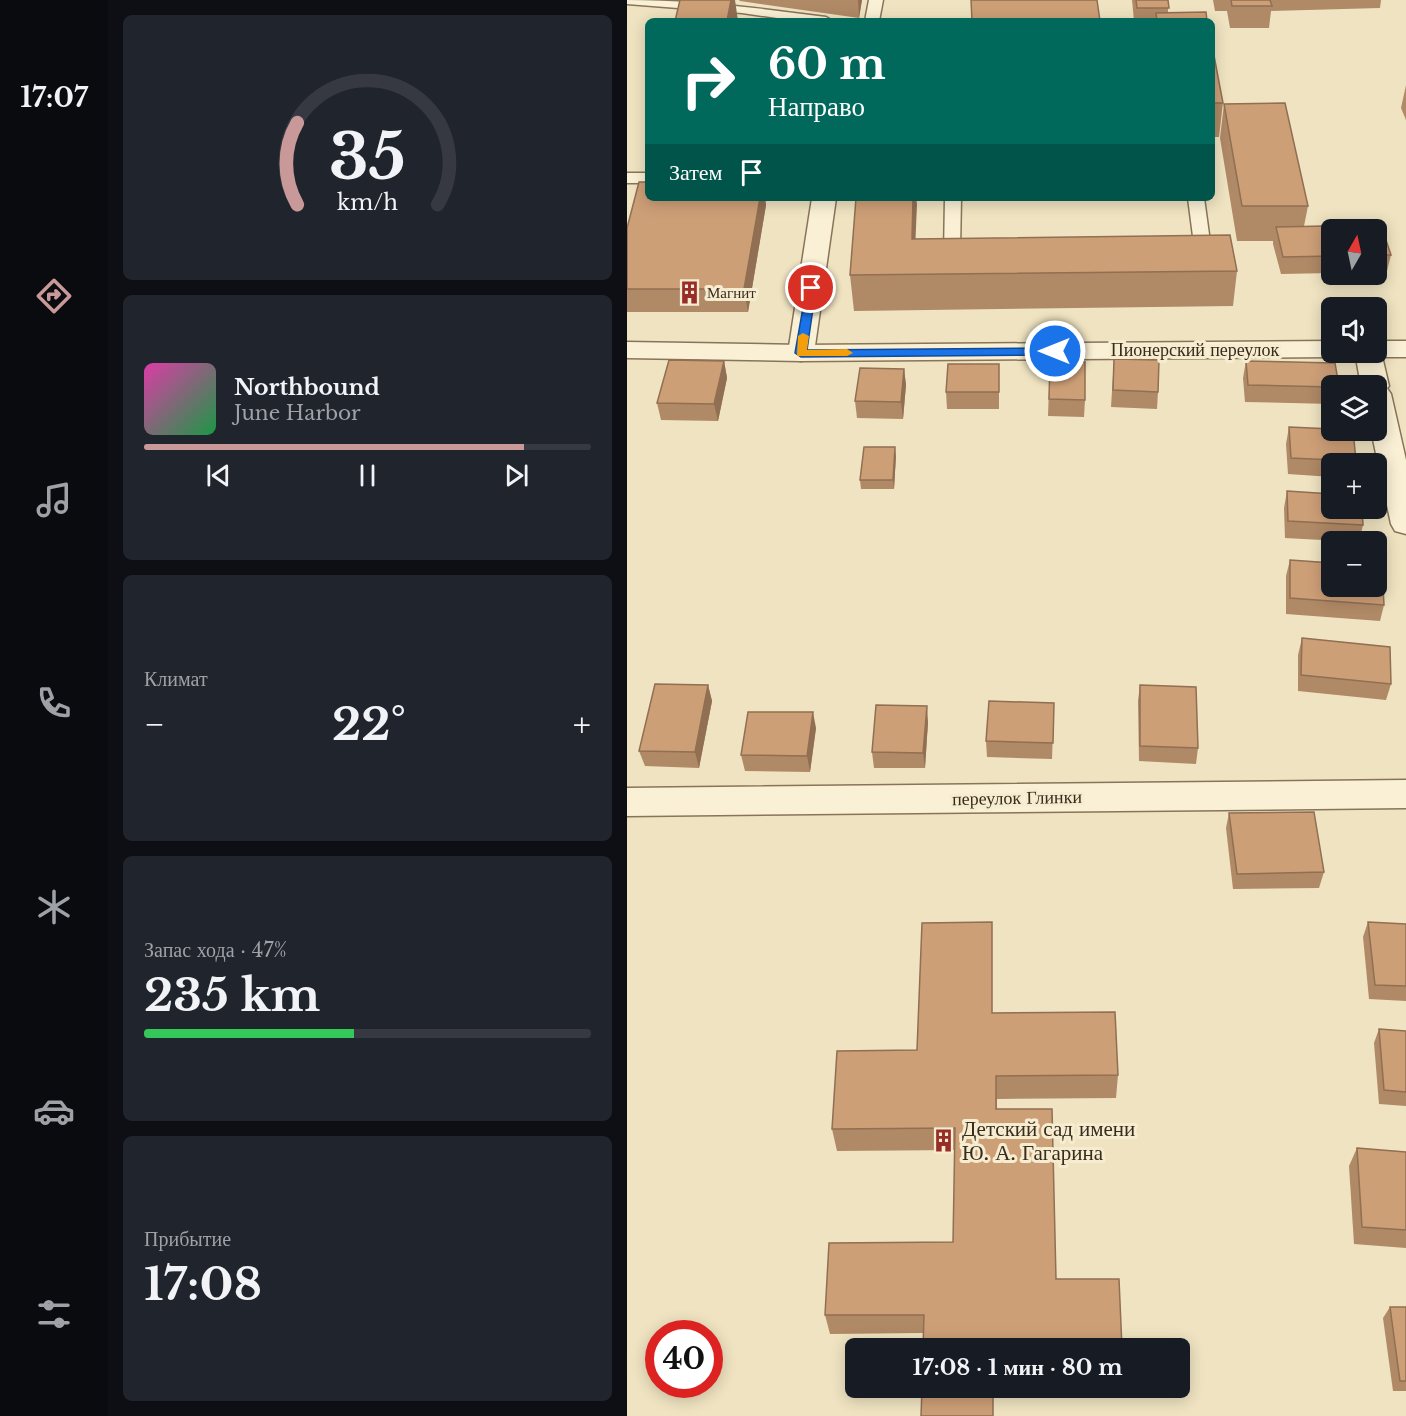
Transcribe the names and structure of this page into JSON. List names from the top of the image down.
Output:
{
  "streets": {
    "street": ["Пионерский переулок", "переулок Глинки"]
  },
  "places": {
    "building": ["Магнит", "Детский сад имени Ю. А. Гагарина"]
  },
  "north": "top",
  "page": {
    "tabs": "17:07",
    "turn": ["60 m", "Направо"],
    "then": "Затем",
    "map_buttons": ["+", "−"],
    "song": ["Northbound", "June Harbor"],
    "tile": [
      "Климат",
      ["Запас хода · 47%", "235 km"],
      ["Прибытие", "17:08"]
    ],
    "heat": ["−", "22°", "+"],
    "limit": "40",
    "trip": "17:08 · 1 мин · 80 m",
    "gauge": ["35", "km/h"]
  }
}
